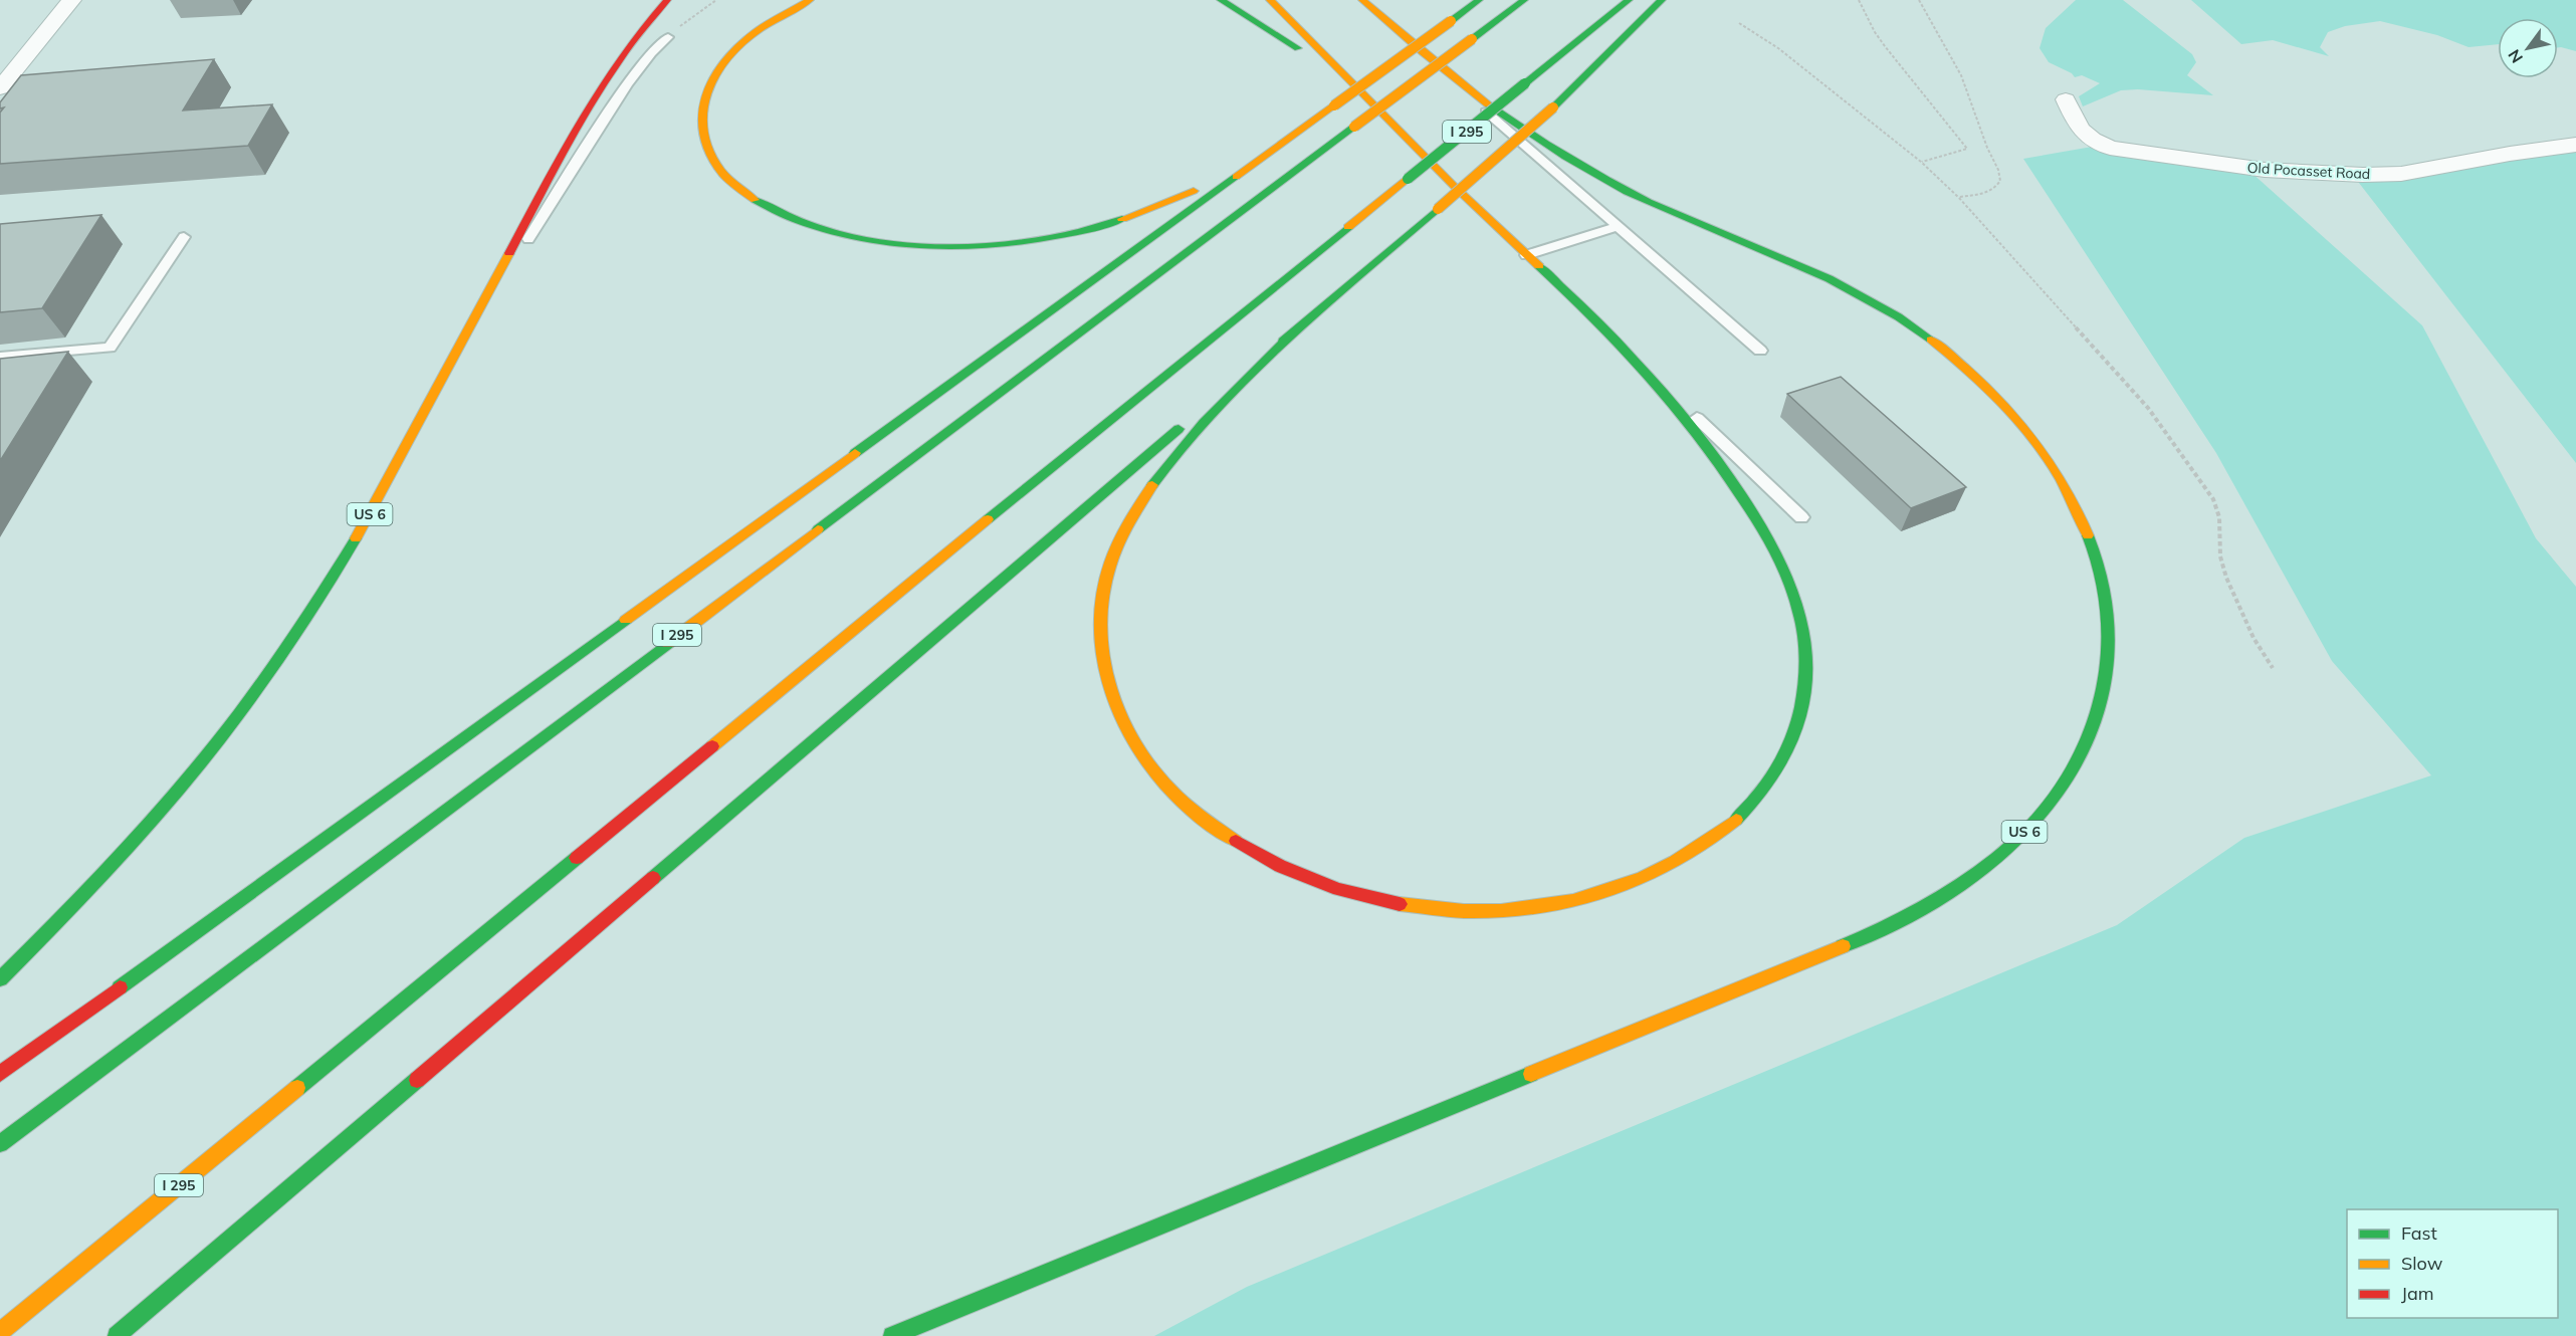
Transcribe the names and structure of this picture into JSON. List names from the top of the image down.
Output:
{
  "streets": {
    "highway": ["I 295", "US 6"],
    "street": ["Old Pocasset Road"]
  },
  "legend": ["Fast", "Slow", "Jam"],
  "north": "bottom left"
}
